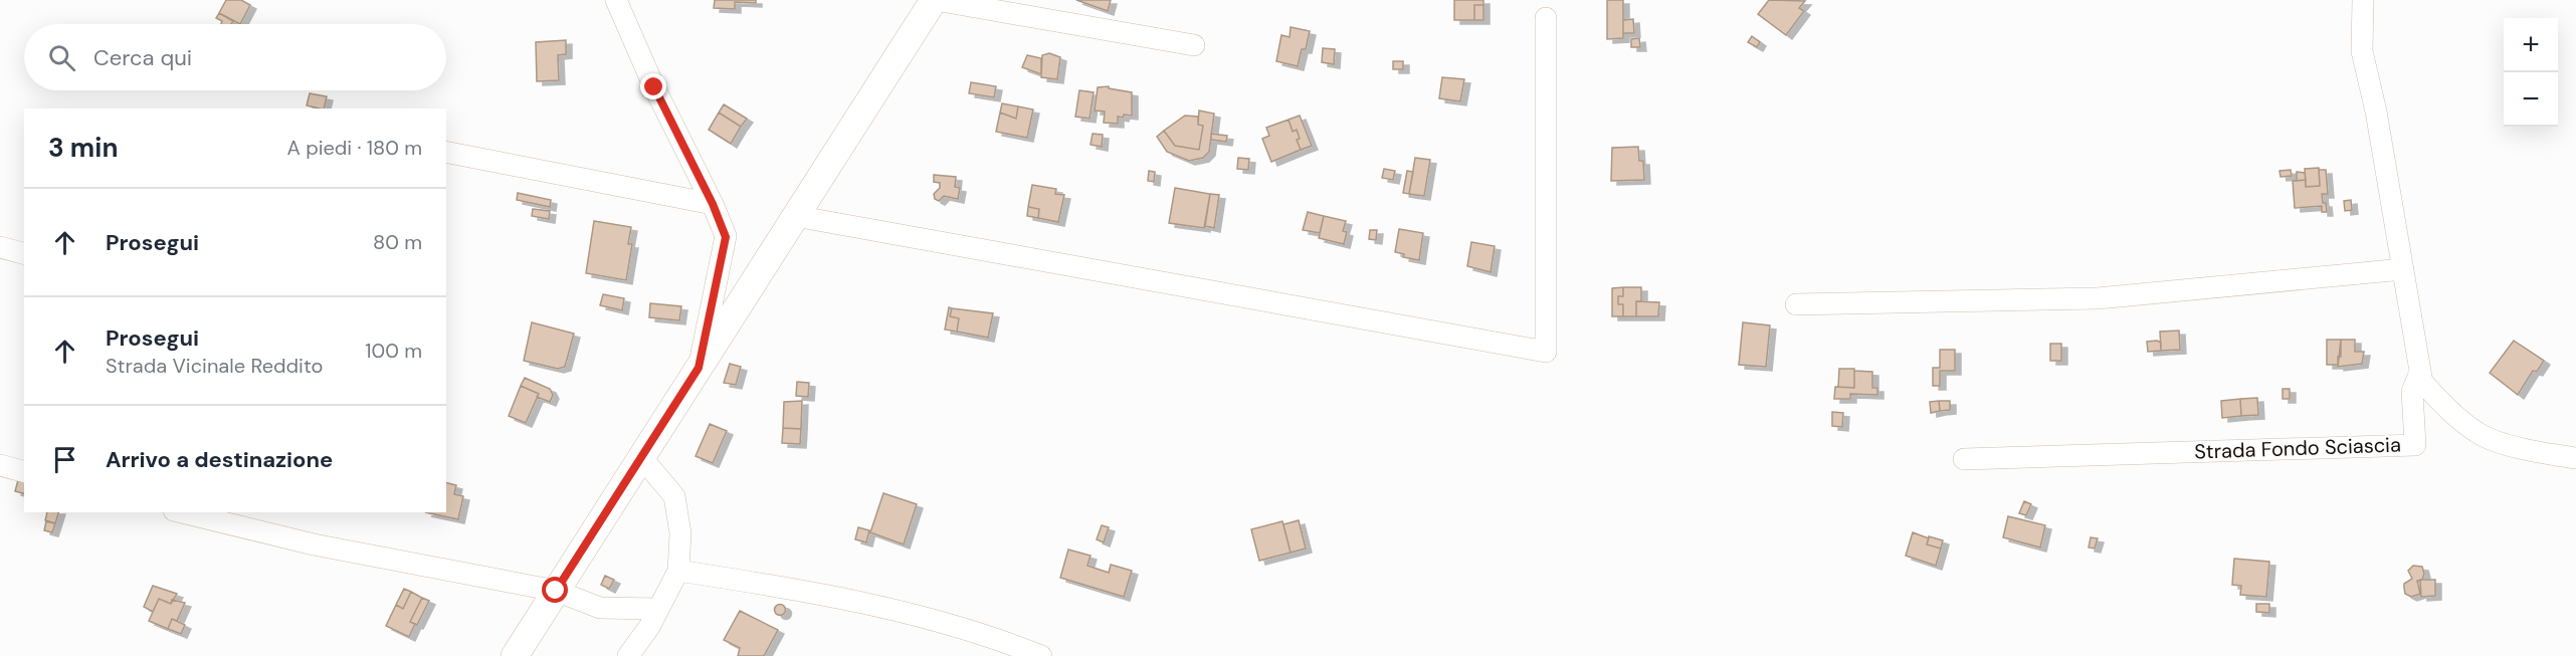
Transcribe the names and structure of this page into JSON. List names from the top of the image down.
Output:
{
  "streets": {
    "street": ["Strada Fondo Sciascia"]
  },
  "page": {
    "map_buttons": ["+", "−"],
    "search": "Cerca qui",
    "heading": ["3 min", "A piedi · 180 m"],
    "list": [
      ["Prosegui", "80 m"],
      ["Prosegui", "Strada Vicinale Reddito", "100 m"],
      "Arrivo a destinazione"
    ]
  }
}
